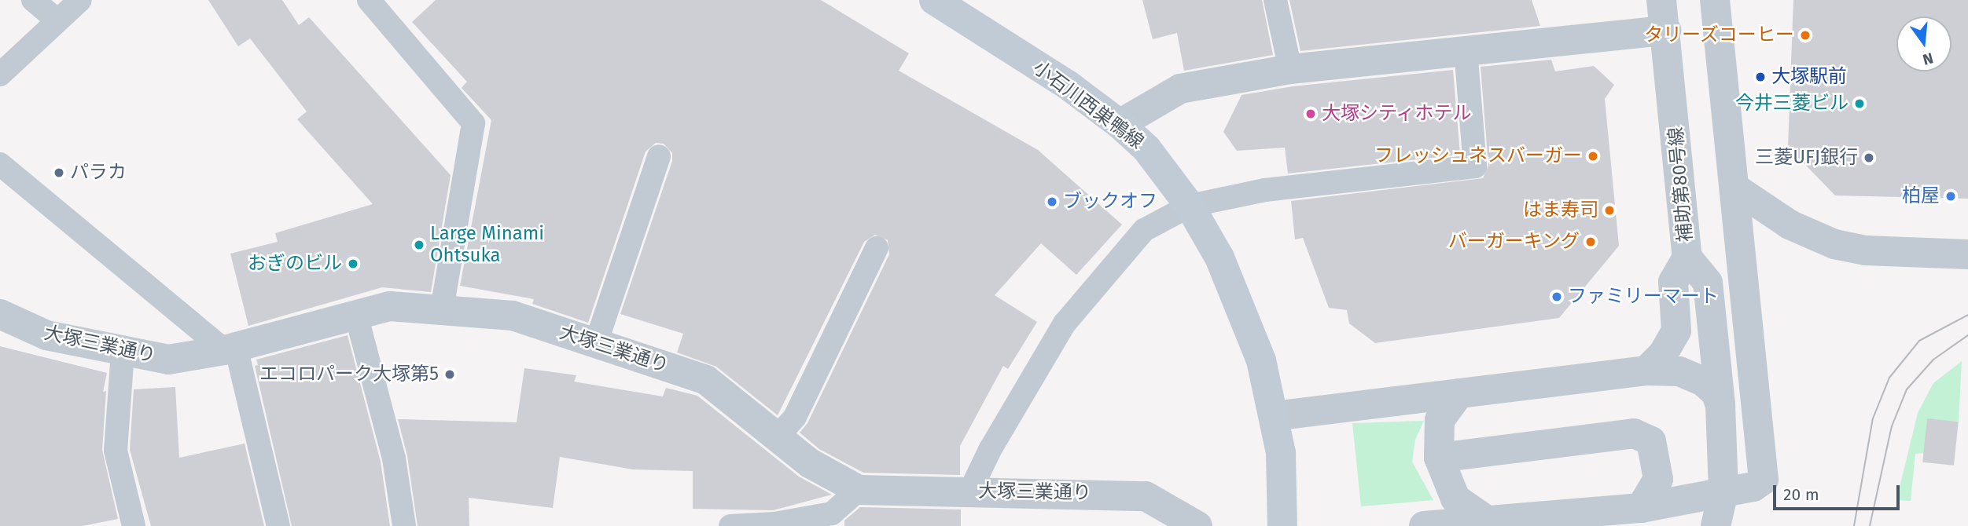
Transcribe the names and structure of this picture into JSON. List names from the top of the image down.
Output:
{
  "streets": {
    "main road": ["小石川西巣鴨線"],
    "street": ["補助第80号線", "大塚三業通り"]
  },
  "places": [
    "タリーズコーヒー",
    "大塚駅前",
    "今井三菱ビル",
    "大塚シティホテル",
    "フレッシュネスバーガー",
    "三菱UFJ銀行",
    "パラカ",
    "柏屋",
    "ブックオフ",
    "はま寿司",
    "バーガーキング",
    "Large Minami Ohtsuka",
    "おぎのビル",
    "ファミリーマート",
    "エコロパーク大塚第5"
  ],
  "scale_bar": "20 m",
  "north": "bottom"
}
